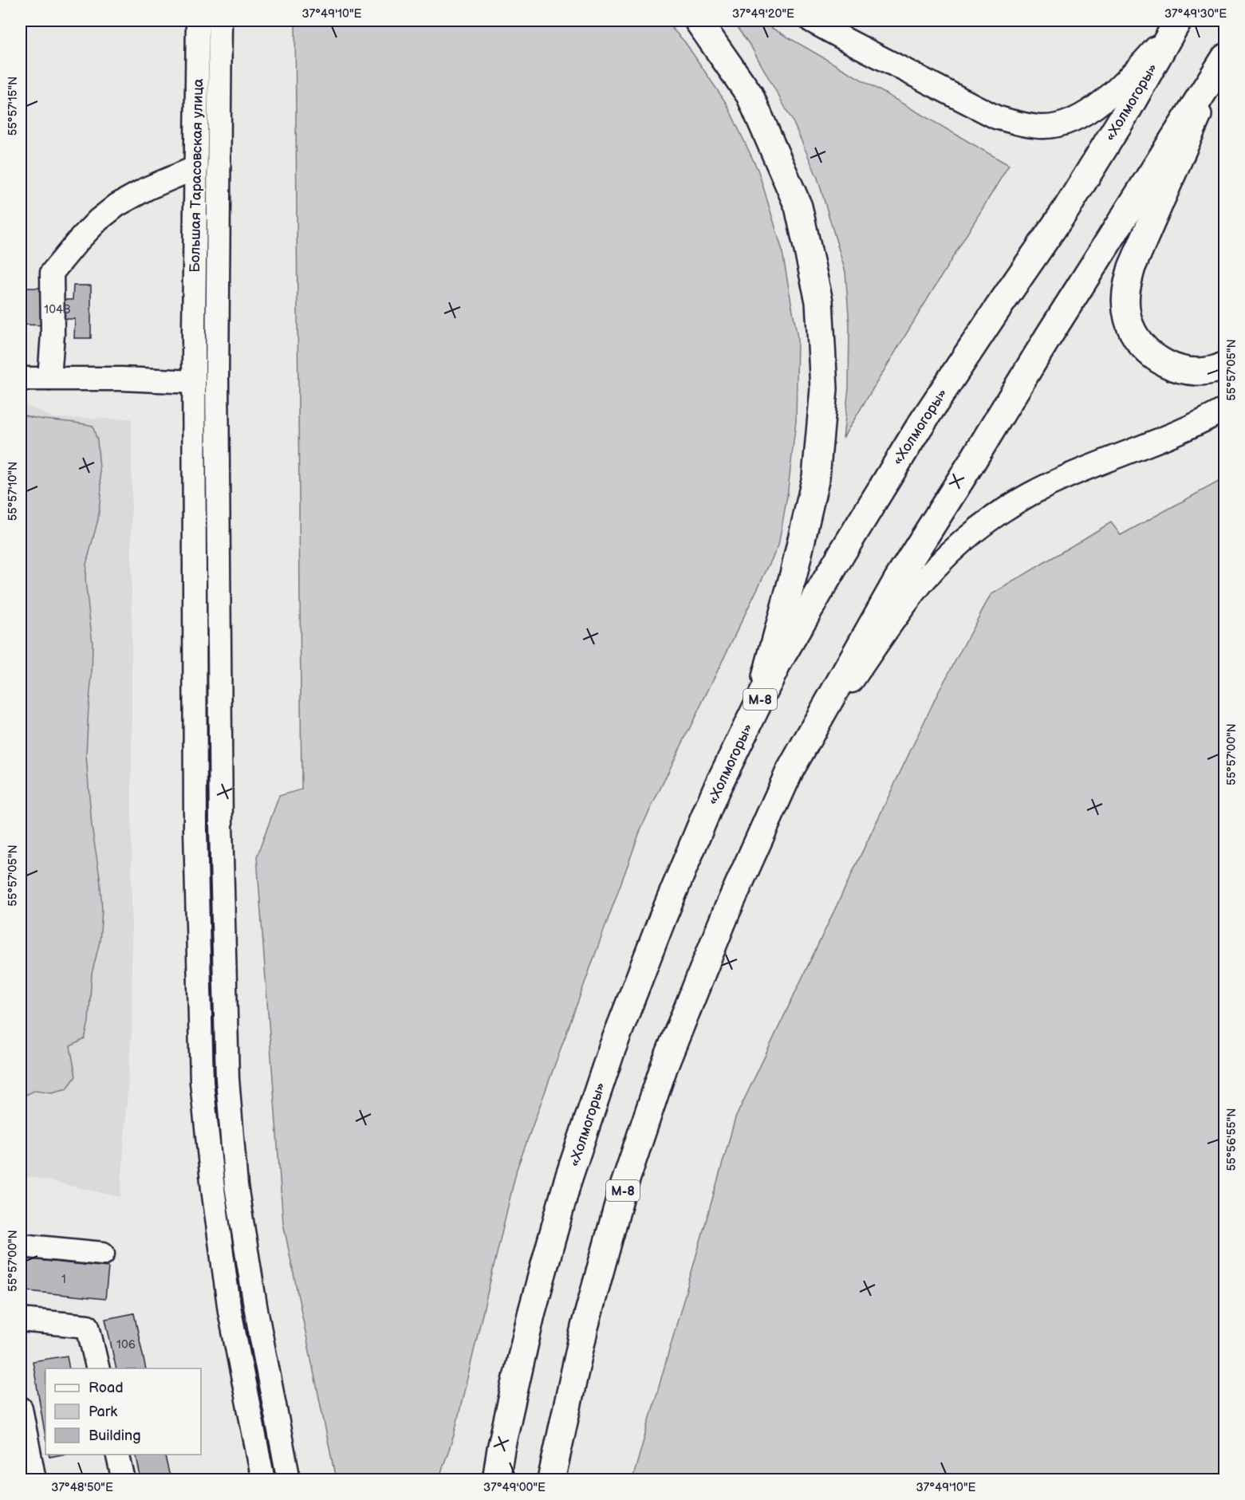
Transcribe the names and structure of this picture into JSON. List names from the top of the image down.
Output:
{
  "streets": {
    "main road": ["«Холмогоры»", "М-8"],
    "street": ["Большая Тарасовская улица"]
  },
  "house_numbers": ["104В", "1", "106"],
  "legend": ["Road", "Park", "Building"],
  "coordinates": [
    "37°49'10\"E",
    "37°49'20\"E",
    "37°49'30\"E",
    "55°57'15\"N",
    "55°57'05\"N",
    "55°57'10\"N",
    "55°57'00\"N",
    "55°56'55\"N",
    "37°48'50\"E",
    "37°49'00\"E"
  ]
}
